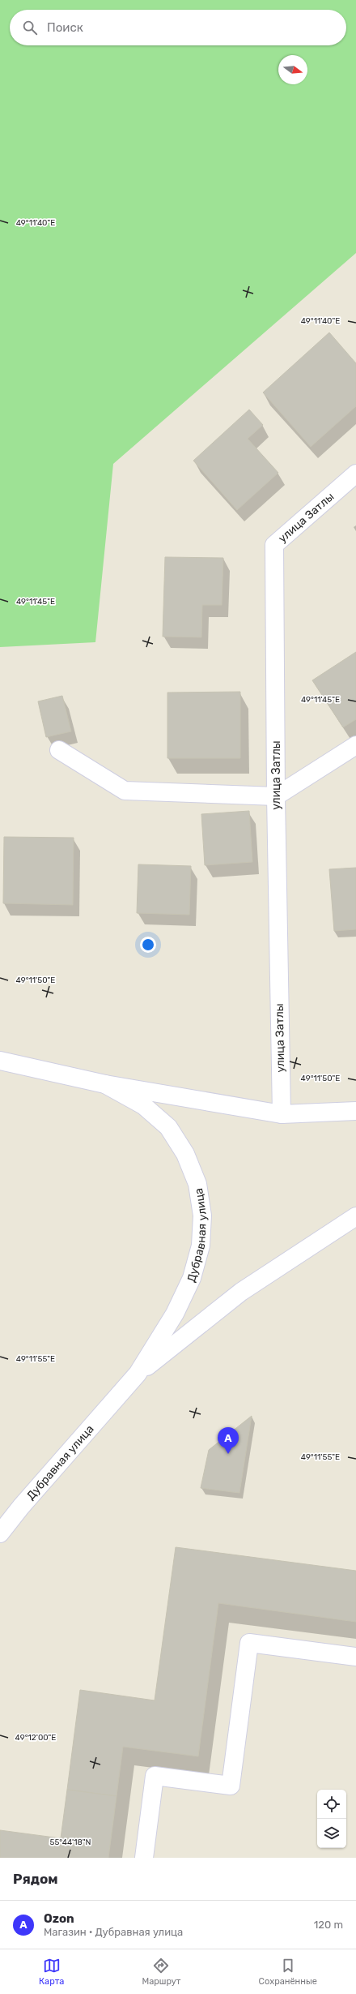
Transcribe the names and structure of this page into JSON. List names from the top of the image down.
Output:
{
  "streets": {
    "street": ["улица Затлы", "Дубравная улица"]
  },
  "crossings": [
    ["улица Затлы", "Дубравная улица"]
  ],
  "north": "right",
  "page": {
    "search": "Поиск",
    "pins": "A",
    "heading": "Рядом",
    "list": [
      {
        "mark": "A",
        "name": "Ozon",
        "note": "Магазин · Дубравная улица",
        "value": "120 m"
      }
    ],
    "nav": ["Карта", "Маршрут", "Сохранённые"]
  },
  "coordinates": [
    "49°11'40\"E",
    "49°11'45\"E",
    "49°11'50\"E",
    "49°11'55\"E",
    "49°12'00\"E",
    "55°44'18\"N"
  ]
}
